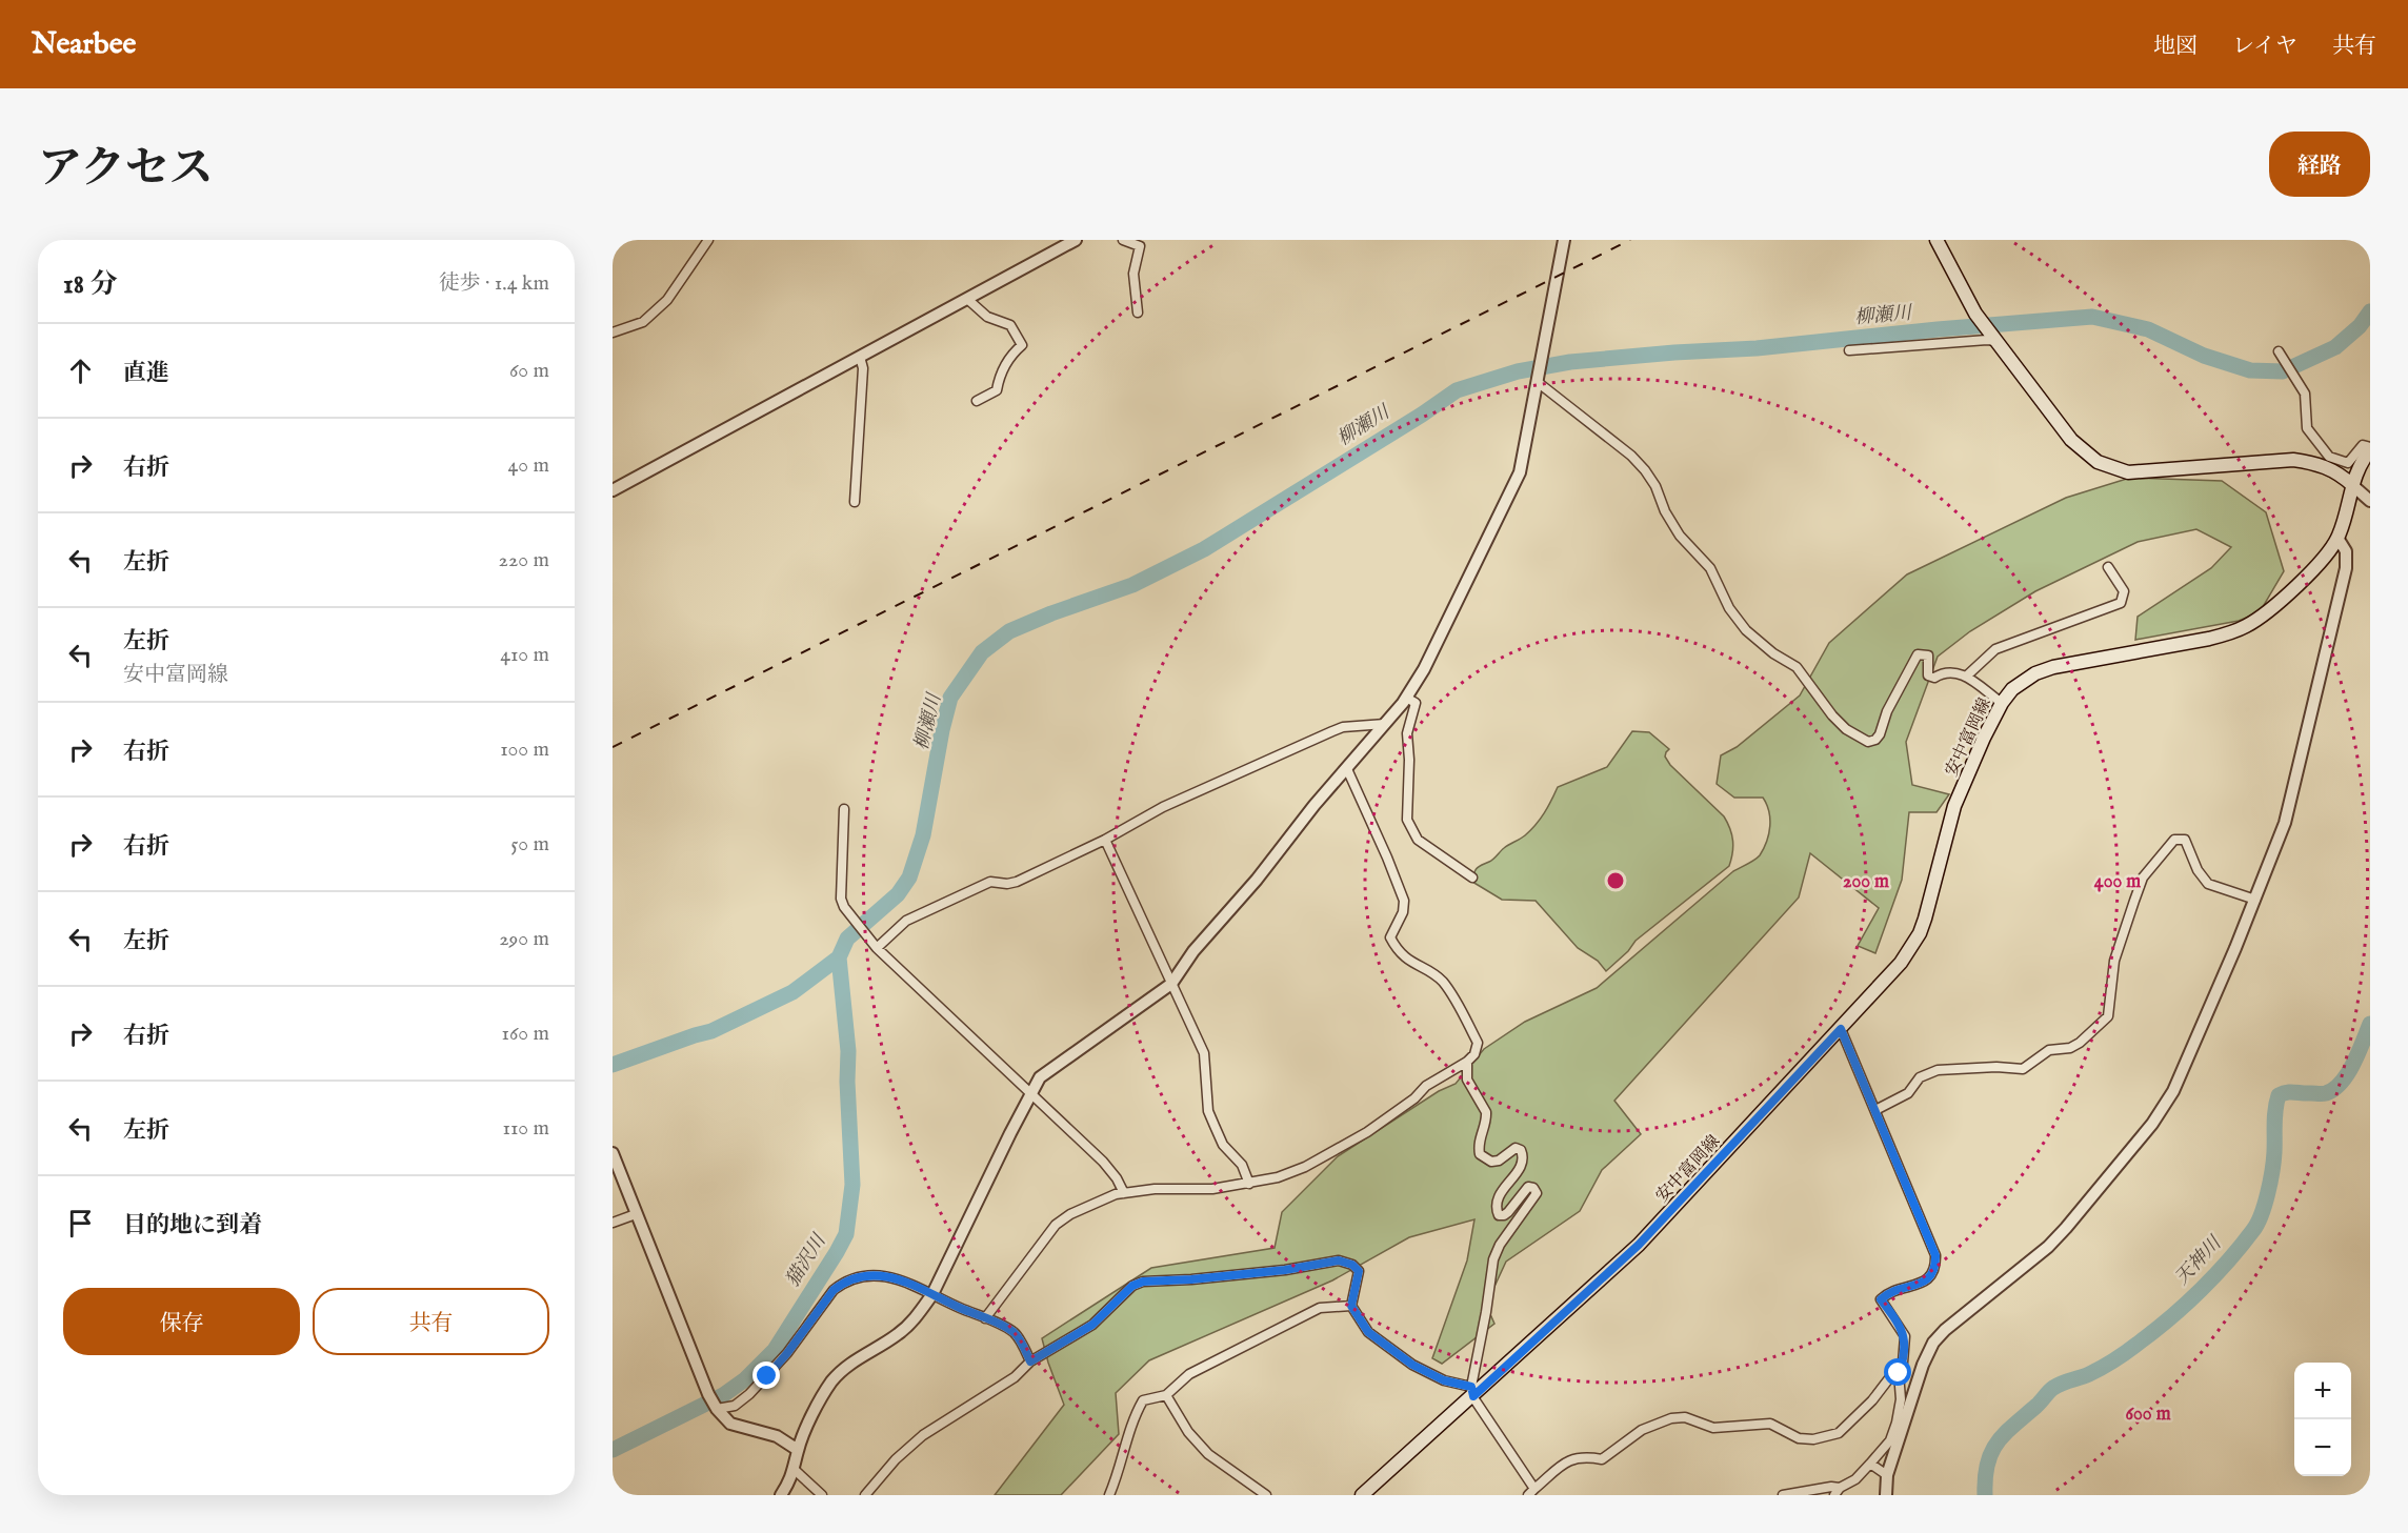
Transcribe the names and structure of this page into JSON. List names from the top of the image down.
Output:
{
  "streets": {
    "main road": ["安中富岡線"]
  },
  "water": ["柳瀬川", "猫沢川", "天神川"],
  "page": {
    "header": "Nearbee",
    "nav": ["地図", "レイヤ", "共有"],
    "title": "アクセス",
    "buttons": [
      "経路",
      ["保存", "共有"]
    ],
    "heading": ["18 分", "徒歩 · 1.4 km"],
    "list": [
      ["直進", "60 m"],
      ["右折", "40 m"],
      ["左折", "220 m"],
      ["左折", "安中富岡線", "410 m"],
      ["右折", "100 m"],
      ["右折", "50 m"],
      ["左折", "290 m"],
      ["右折", "160 m"],
      ["左折", "110 m"],
      "目的地に到着"
    ],
    "map_buttons": ["+", "−"]
  },
  "rings": ["200 m", "400 m", "600 m"]
}
